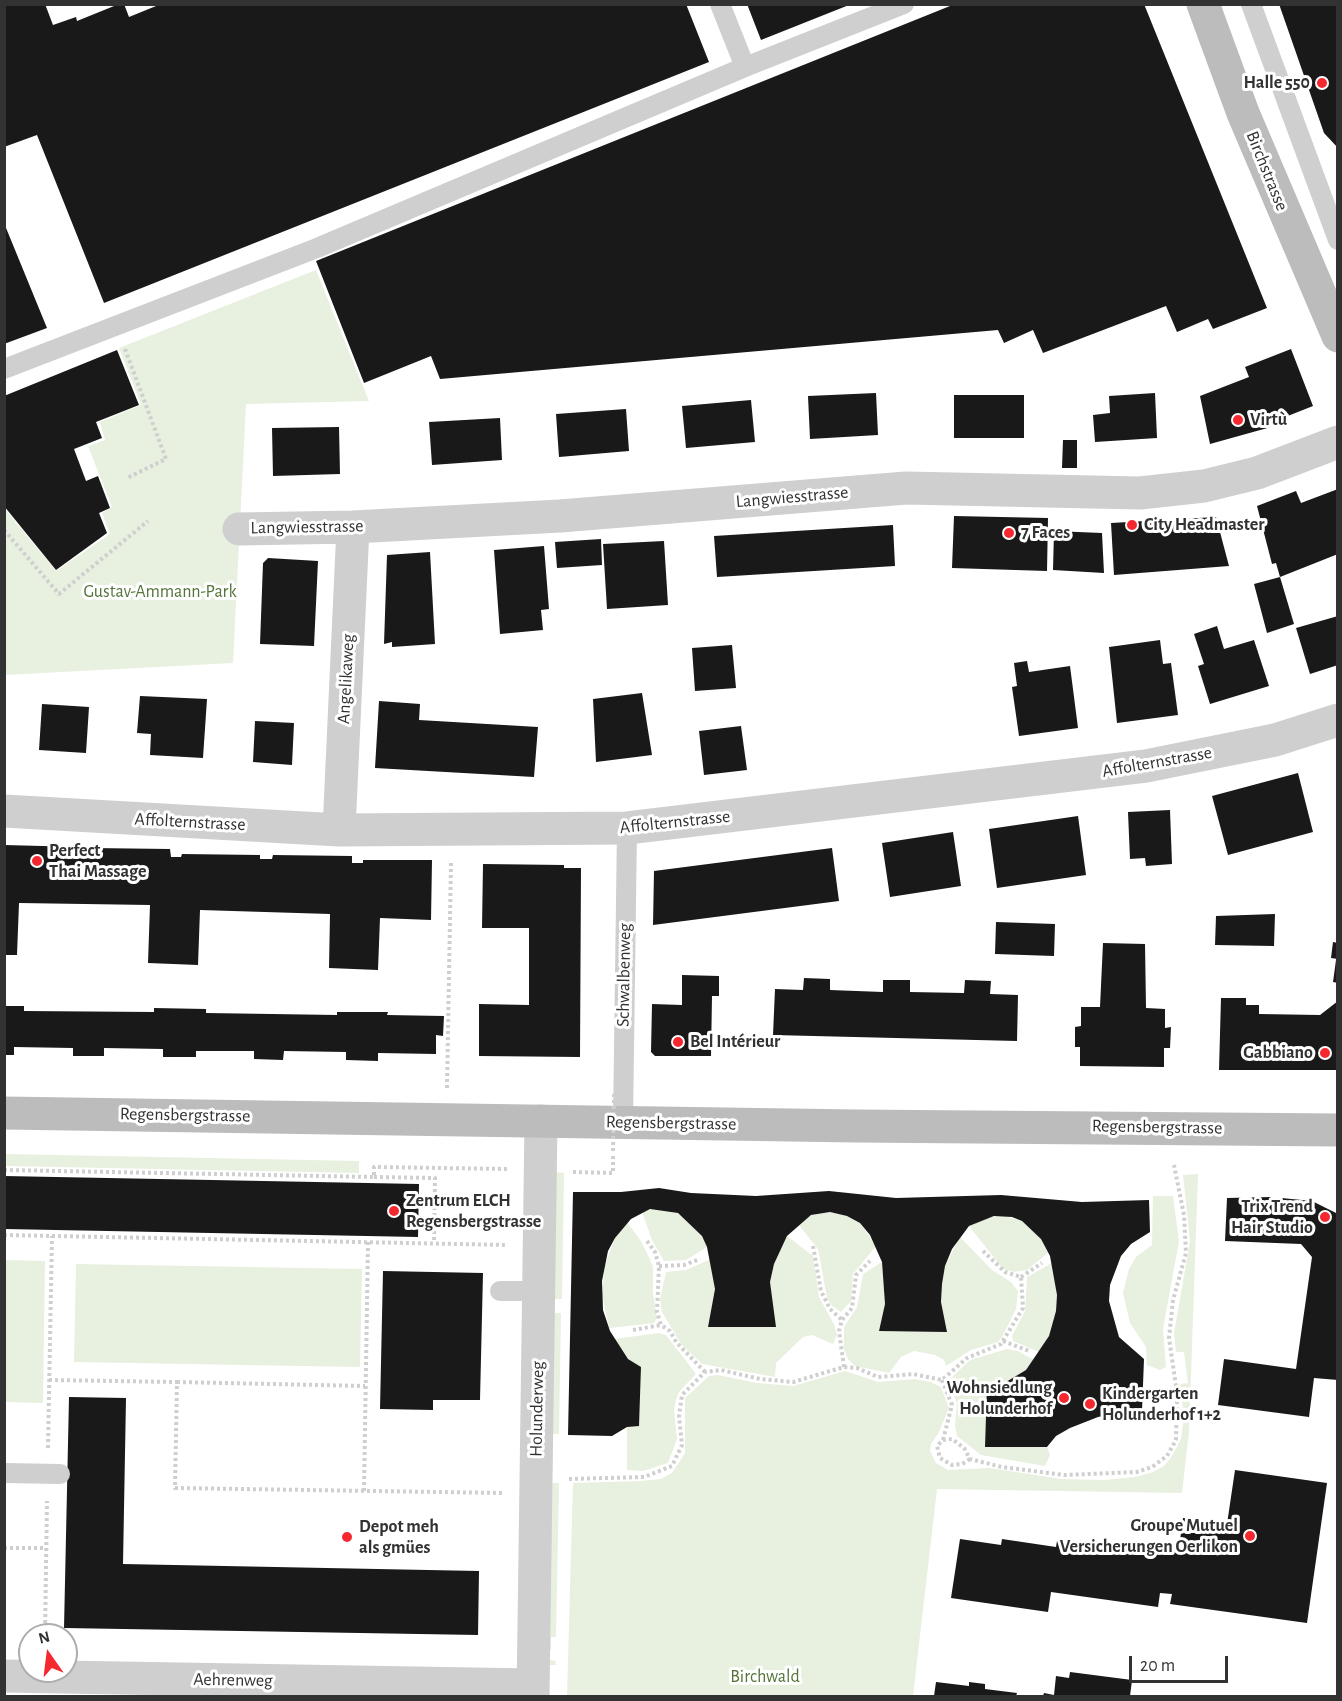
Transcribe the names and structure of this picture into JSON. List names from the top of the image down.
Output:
{
  "streets": {
    "street": [
      "Birchstrasse",
      "Langwiesstrasse",
      "Angelikaweg",
      "Affolternstrasse",
      "Regensbergstrasse",
      "Holunderweg",
      "Aehrenweg"
    ],
    "lane": ["Schwalbenweg"]
  },
  "crossings": [
    ["Langwiesstrasse", "Angelikaweg"],
    ["Angelikaweg", "Affolternstrasse"],
    ["Affolternstrasse", "Schwalbenweg"],
    ["Schwalbenweg", "Regensbergstrasse"],
    ["Regensbergstrasse", "Holunderweg"],
    ["Holunderweg", "Aehrenweg"]
  ],
  "parks": ["Gustav-Ammann-Park", "Birchwald"],
  "places": [
    "Halle 550",
    "Virtù",
    "City Headmaster",
    "7 Faces",
    "Perfect Thai Massage",
    "Bel Intérieur",
    "Gabbiano",
    "Zentrum ELCH Regensbergstrasse",
    "Trix Trend Hair Studio",
    "Wohnsiedlung Holunderhof",
    "Kindergarten Holunderhof 1+2",
    "Groupe Mutuel Versicherungen Oerlikon",
    "Depot meh als gmües"
  ],
  "scale_bar": "20 m",
  "north": "top"
}
